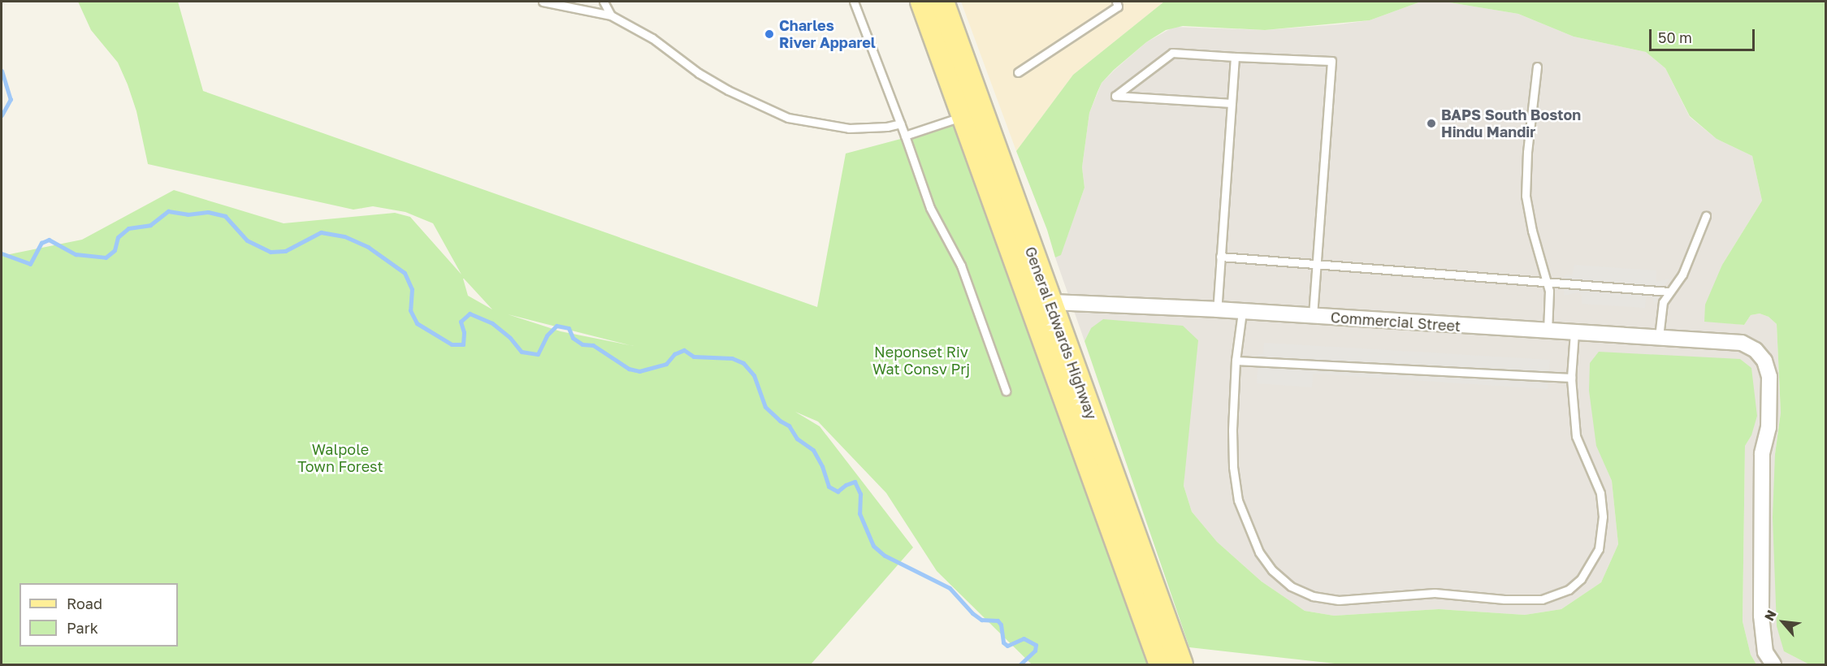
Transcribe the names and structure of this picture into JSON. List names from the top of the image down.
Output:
{
  "streets": {
    "main road": ["General Edwards Highway"],
    "street": ["Commercial Street"]
  },
  "crossings": [
    ["Commercial Street", "General Edwards Highway"]
  ],
  "parks": ["Neponset Riv Wat Consv Prj", "Walpole Town Forest"],
  "places": ["Charles River Apparel", "BAPS South Boston Hindu Mandir"],
  "legend": ["Road", "Park"],
  "scale_bar": "50 m",
  "north": "top left"
}
